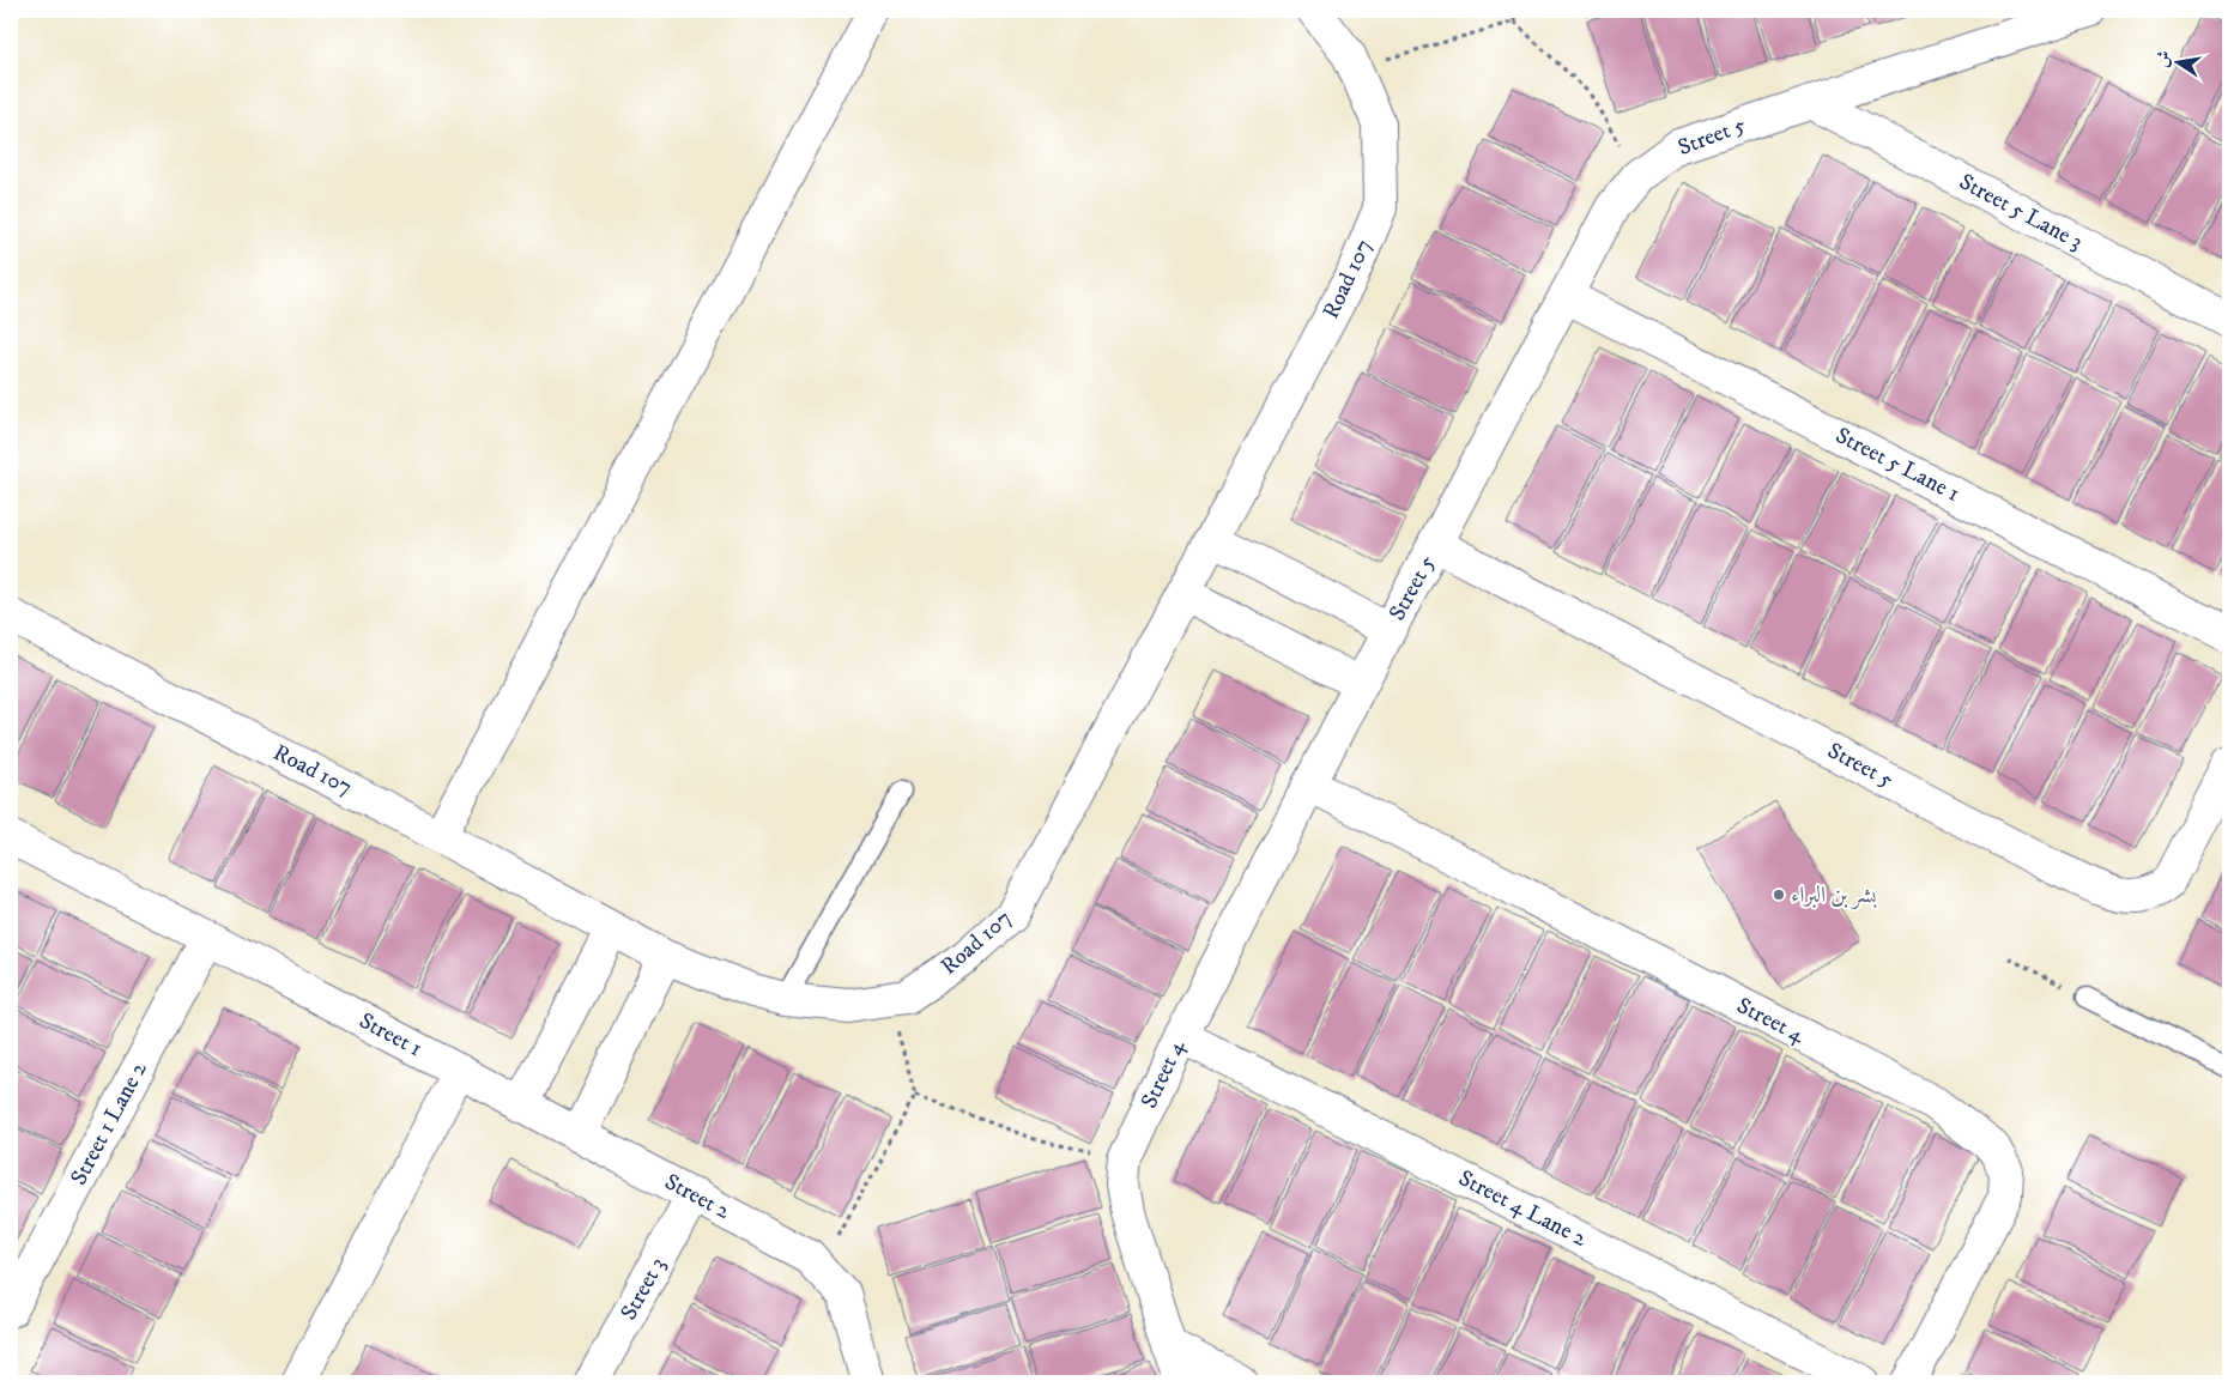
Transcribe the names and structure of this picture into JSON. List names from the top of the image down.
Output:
{
  "streets": {
    "street": [
      "Street 5",
      "Street 5 Lane 3",
      "Road 107",
      "Street 5 Lane 1",
      "Street 4",
      "Street 1",
      "Street 1 Lane 2",
      "Street 2",
      "Street 4 Lane 2",
      "Street 3"
    ]
  },
  "crossings": [
    ["Street 5", "Street 5 Lane 3"],
    ["Street 5", "Street 5 Lane 1"],
    ["Street 5", "Street 4"],
    ["Street 4", "Street 4 Lane 2"],
    ["Street 1", "Street 1 Lane 2"],
    ["Street 1", "Street 2"],
    ["Street 2", "Street 3"]
  ],
  "places": ["بشر بن البراء"],
  "north": "left"
}
